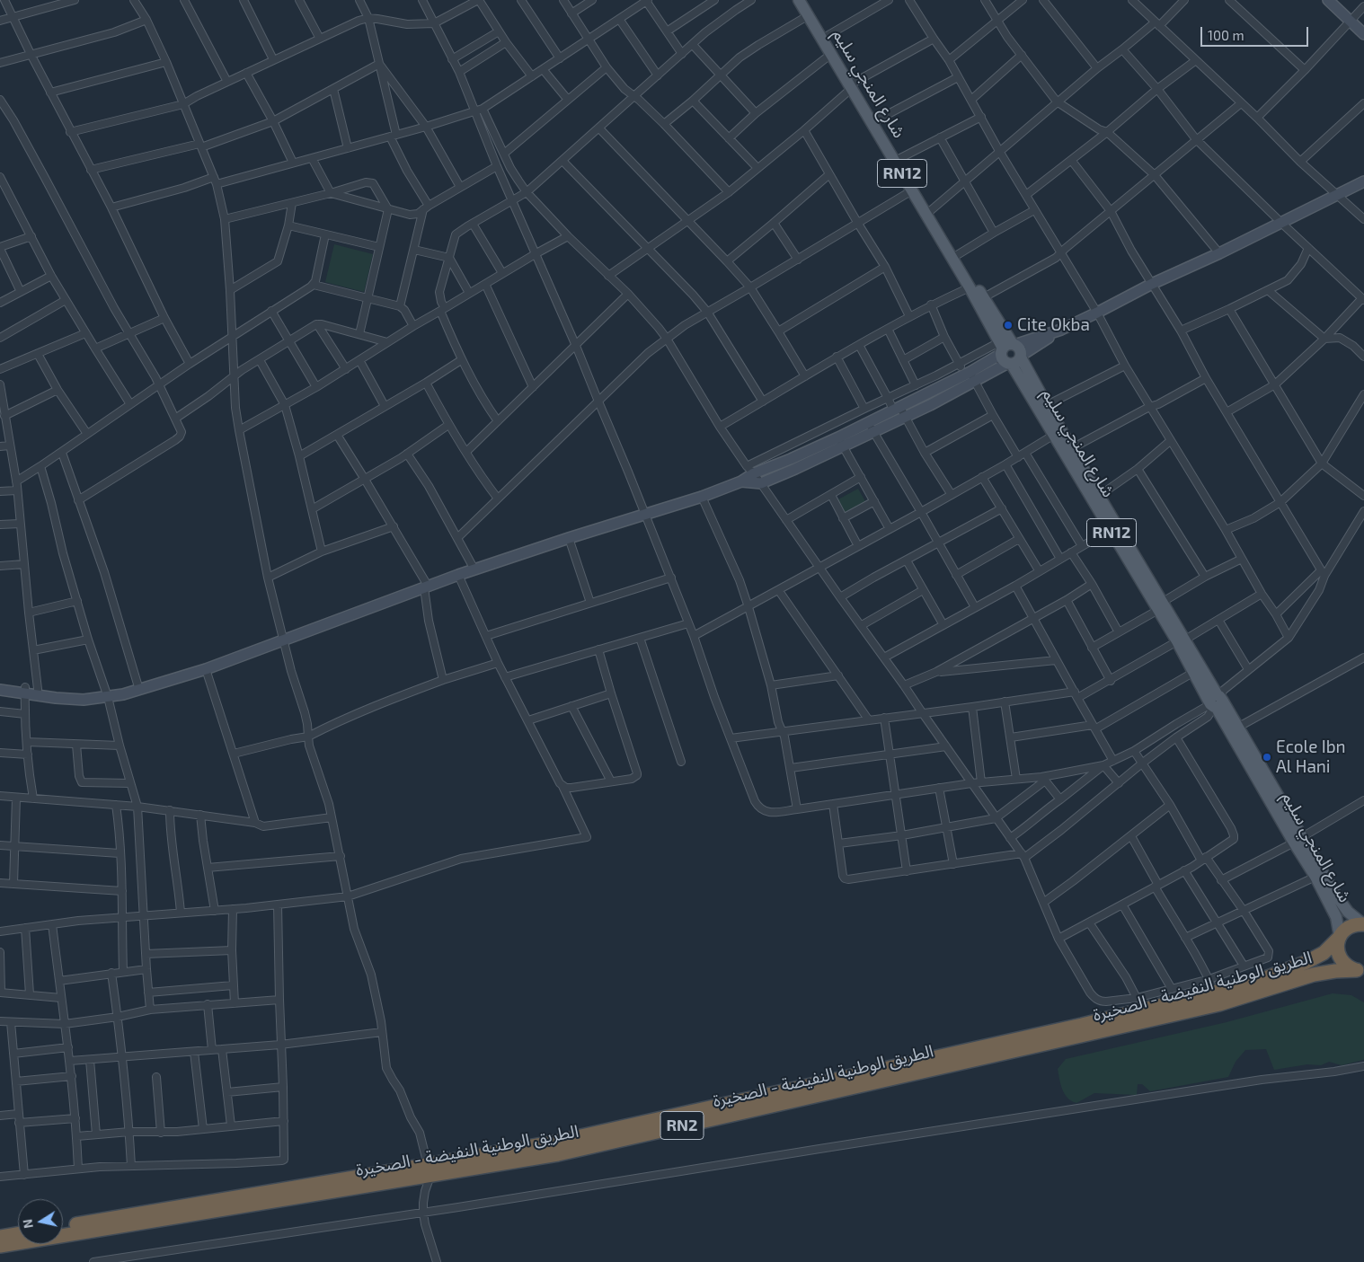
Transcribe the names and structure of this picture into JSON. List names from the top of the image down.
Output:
{
  "streets": {
    "highway": ["الطريق الوطنية النفيضة - الصخيرة", "RN2"],
    "main road": ["شارع المنجي سليم", "RN12"]
  },
  "crossings": [
    ["شارع المنجي سليم", "الطريق الوطنية النفيضة - الصخيرة"]
  ],
  "places": ["Cite Okba", "Ecole Ibn Al Hani"],
  "scale_bar": "100 m",
  "north": "left"
}
